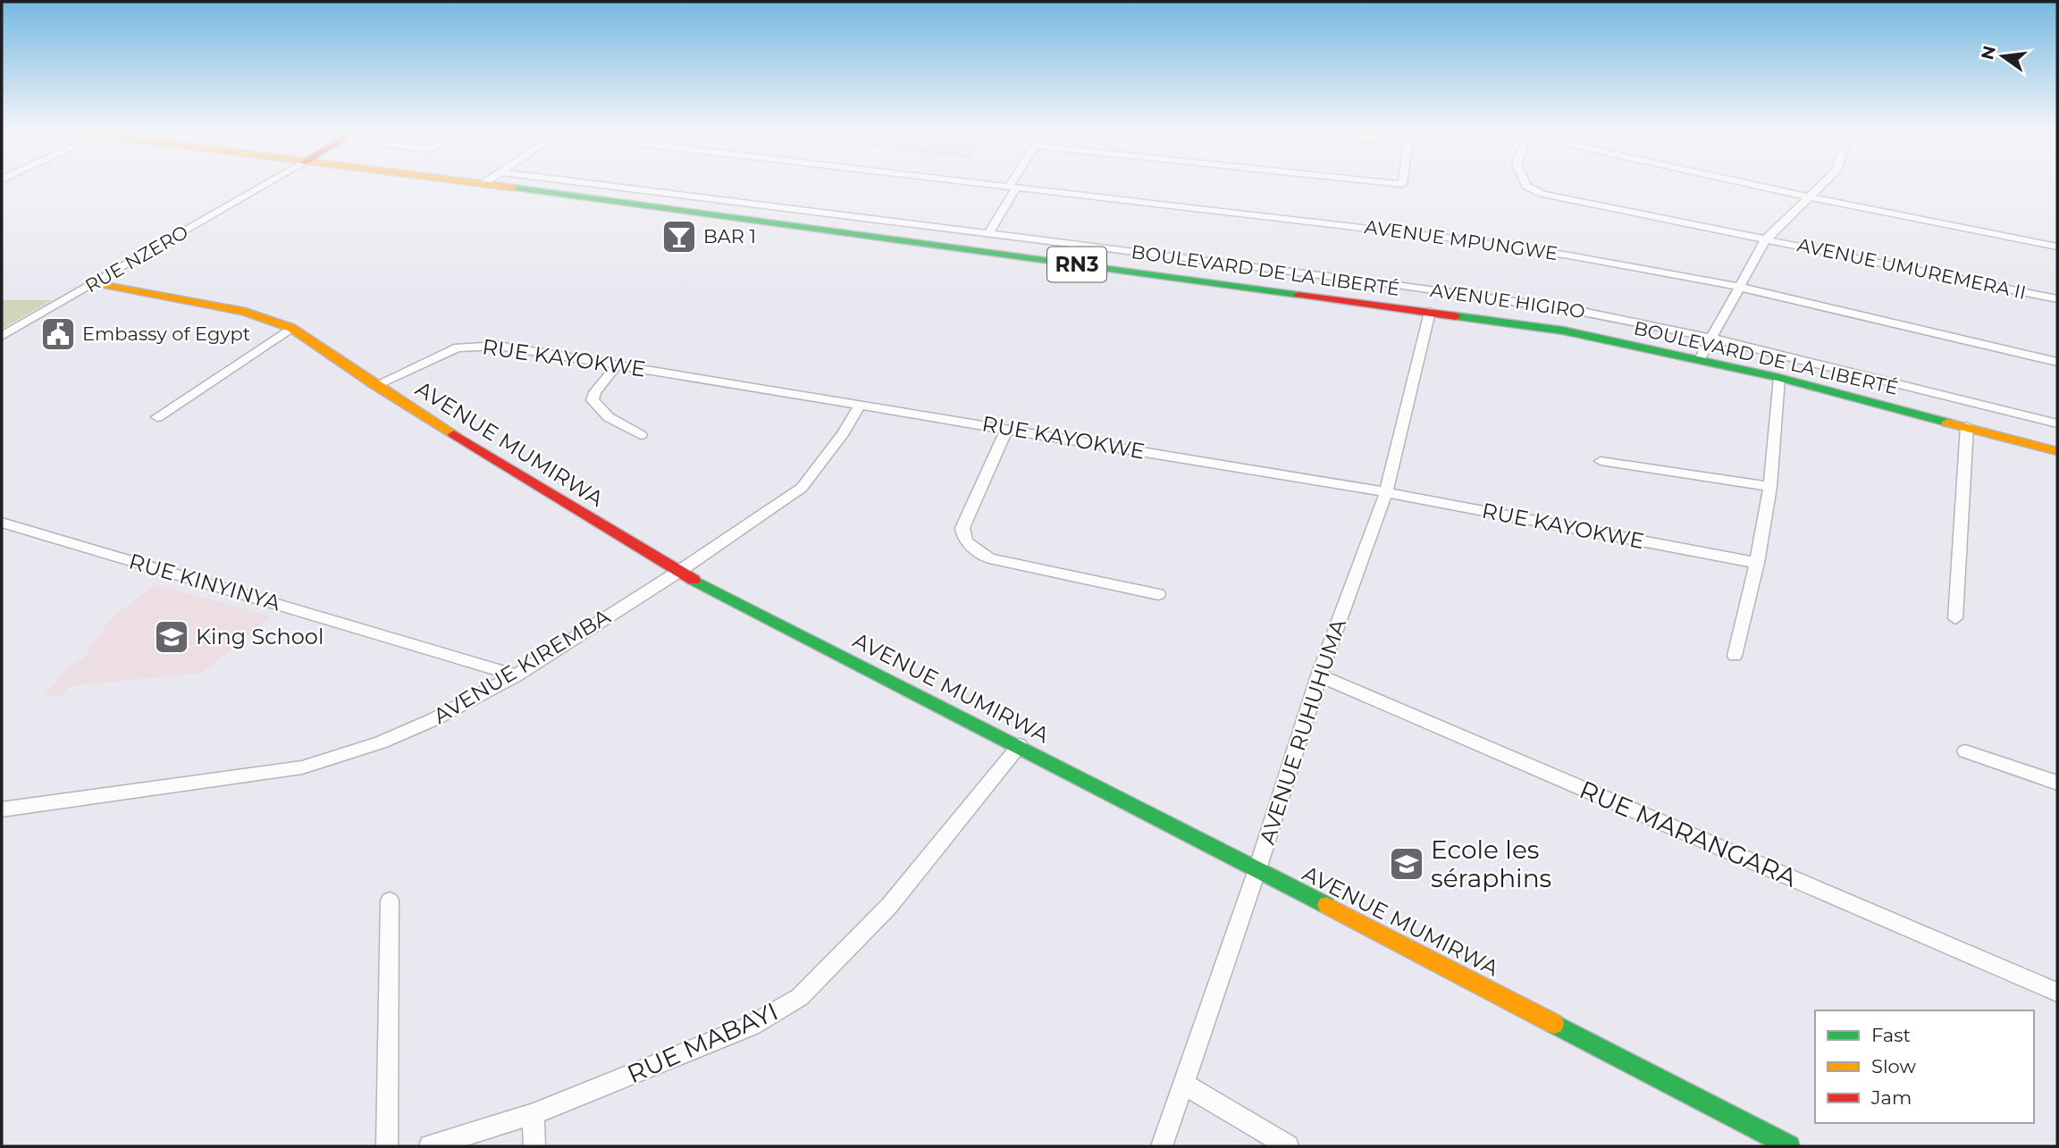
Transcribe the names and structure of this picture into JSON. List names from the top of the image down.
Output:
{
  "streets": {
    "main road": ["RN3", "BOULEVARD DE LA LIBERTÉ", "AVENUE MUMIRWA"],
    "street": [
      "AVENUE MPUNGWE",
      "RUE NZERO",
      "AVENUE UMUREMERA II",
      "AVENUE HIGIRO",
      "RUE KAYOKWE",
      "RUE KINYINYA",
      "AVENUE KIREMBA",
      "AVENUE RUHUHUMA",
      "RUE MARANGARA",
      "RUE MABAYI"
    ]
  },
  "crossings": [
    ["RUE NZERO", "AVENUE MUMIRWA"],
    ["BOULEVARD DE LA LIBERTÉ", "AVENUE RUHUHUMA"],
    ["RUE KAYOKWE", "AVENUE MUMIRWA"],
    ["RUE KAYOKWE", "AVENUE KIREMBA"],
    ["RUE KAYOKWE", "AVENUE RUHUHUMA"],
    ["AVENUE MUMIRWA", "AVENUE KIREMBA"],
    ["AVENUE MUMIRWA", "AVENUE RUHUHUMA"],
    ["AVENUE MUMIRWA", "RUE MABAYI"],
    ["RUE KINYINYA", "AVENUE KIREMBA"],
    ["AVENUE RUHUHUMA", "RUE MARANGARA"]
  ],
  "places": {
    "bar": ["BAR 1"],
    "public building": ["Embassy of Egypt"],
    "school or university": ["King School", "Ecole les séraphins"]
  },
  "legend": ["Fast", "Slow", "Jam"],
  "north": "left"
}
